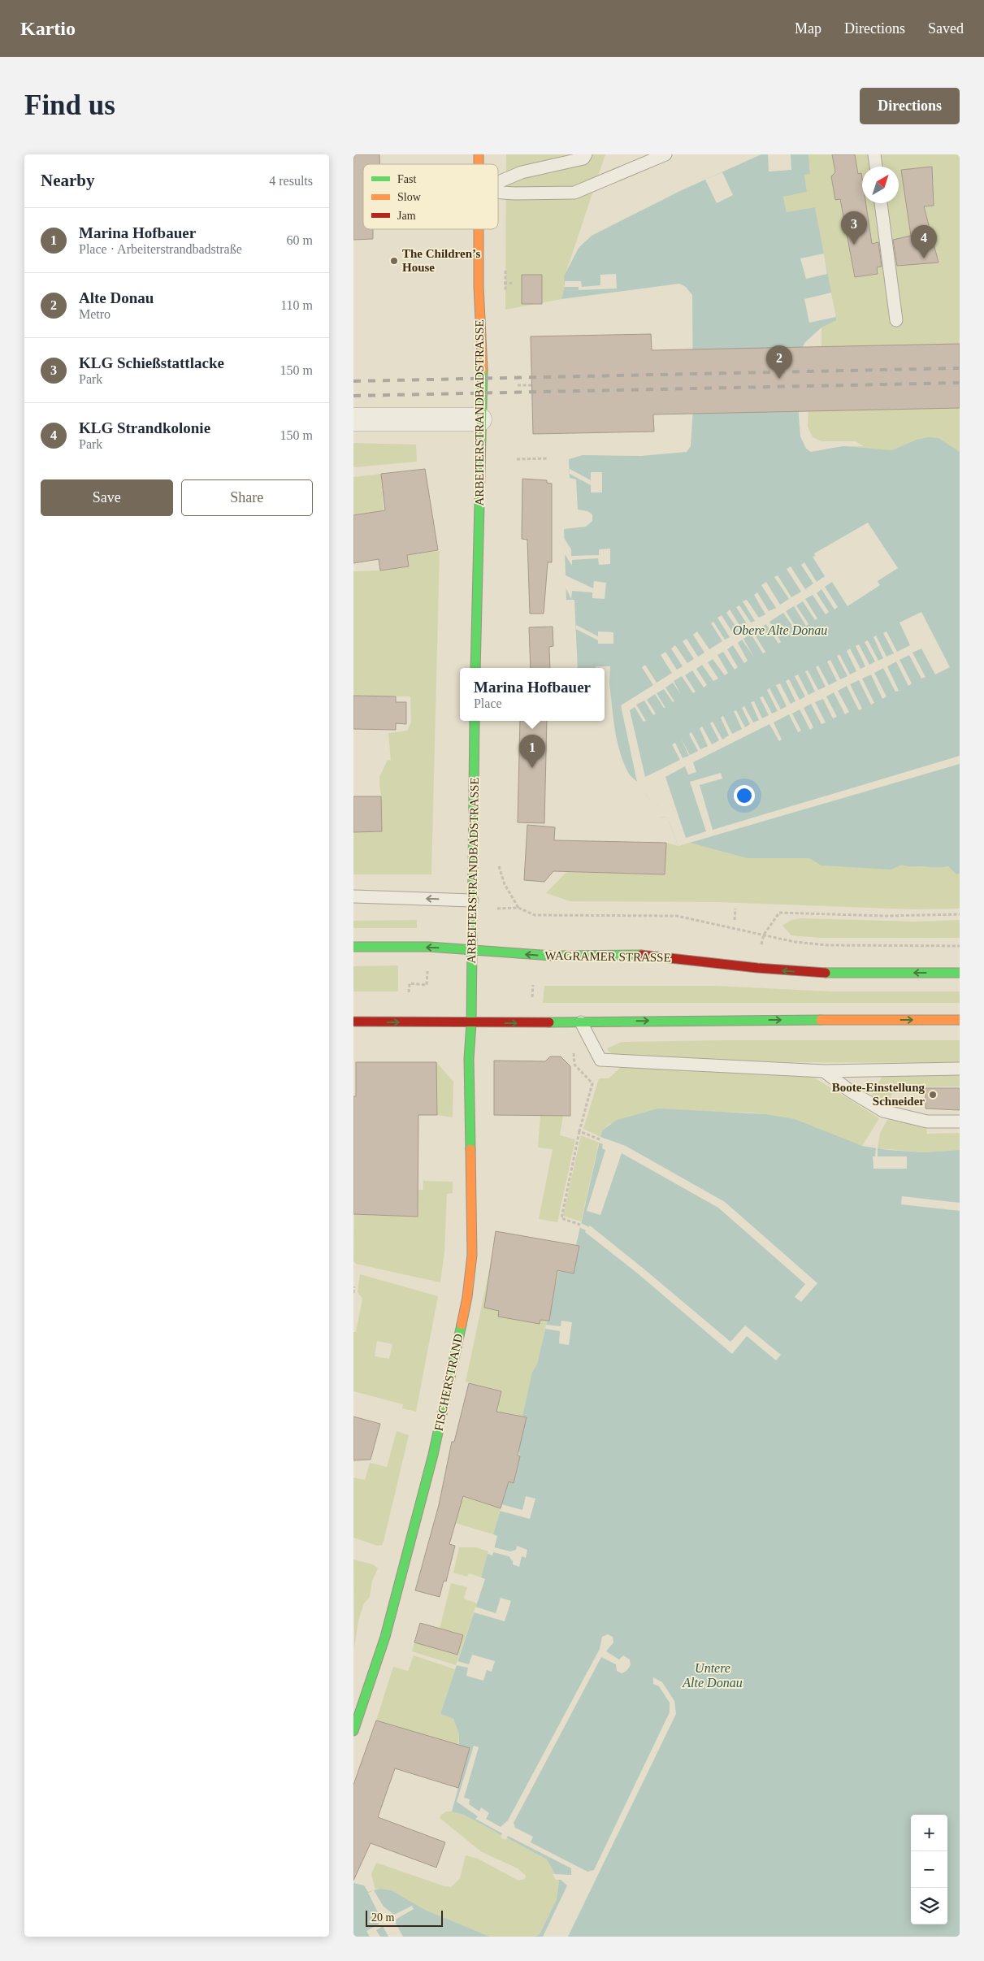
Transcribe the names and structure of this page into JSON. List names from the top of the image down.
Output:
{
  "streets": {
    "main road": ["ARBEITERSTRANDBADSTRASSE", "WAGRAMER STRASSE", "FISCHERSTRAND"]
  },
  "crossings": [
    ["ARBEITERSTRANDBADSTRASSE", "WAGRAMER STRASSE"],
    ["ARBEITERSTRANDBADSTRASSE", "FISCHERSTRAND"]
  ],
  "water": ["Obere Alte Donau", "Untere Alte Donau"],
  "places": ["The Children’s House", "Boote-Einstellung Schneider"],
  "legend": ["Fast", "Slow", "Jam"],
  "scale_bar": "20 m",
  "north": "top right",
  "page": {
    "header": "Kartio",
    "nav": ["Map", "Directions", "Saved"],
    "buttons": [
      "Directions",
      ["Save", "Share"]
    ],
    "title": "Find us",
    "heading": ["Nearby", "4 results"],
    "list": [
      {
        "mark": "1",
        "name": "Marina Hofbauer",
        "note": "Place · Arbeiterstrandbadstraße",
        "value": "60 m"
      },
      {
        "mark": "2",
        "name": "Alte Donau",
        "note": "Metro",
        "value": "110 m"
      },
      {
        "mark": "3",
        "name": "KLG Schießstattlacke",
        "note": "Park",
        "value": "150 m"
      },
      {
        "mark": "4",
        "name": "KLG Strandkolonie",
        "note": "Park",
        "value": "150 m"
      }
    ],
    "pins": [
      "3",
      "4",
      "2",
      "1"
    ],
    "popup": ["Marina Hofbauer", "Place"],
    "map_buttons": ["+", "−"],
    "scale": "20 m"
  }
}
